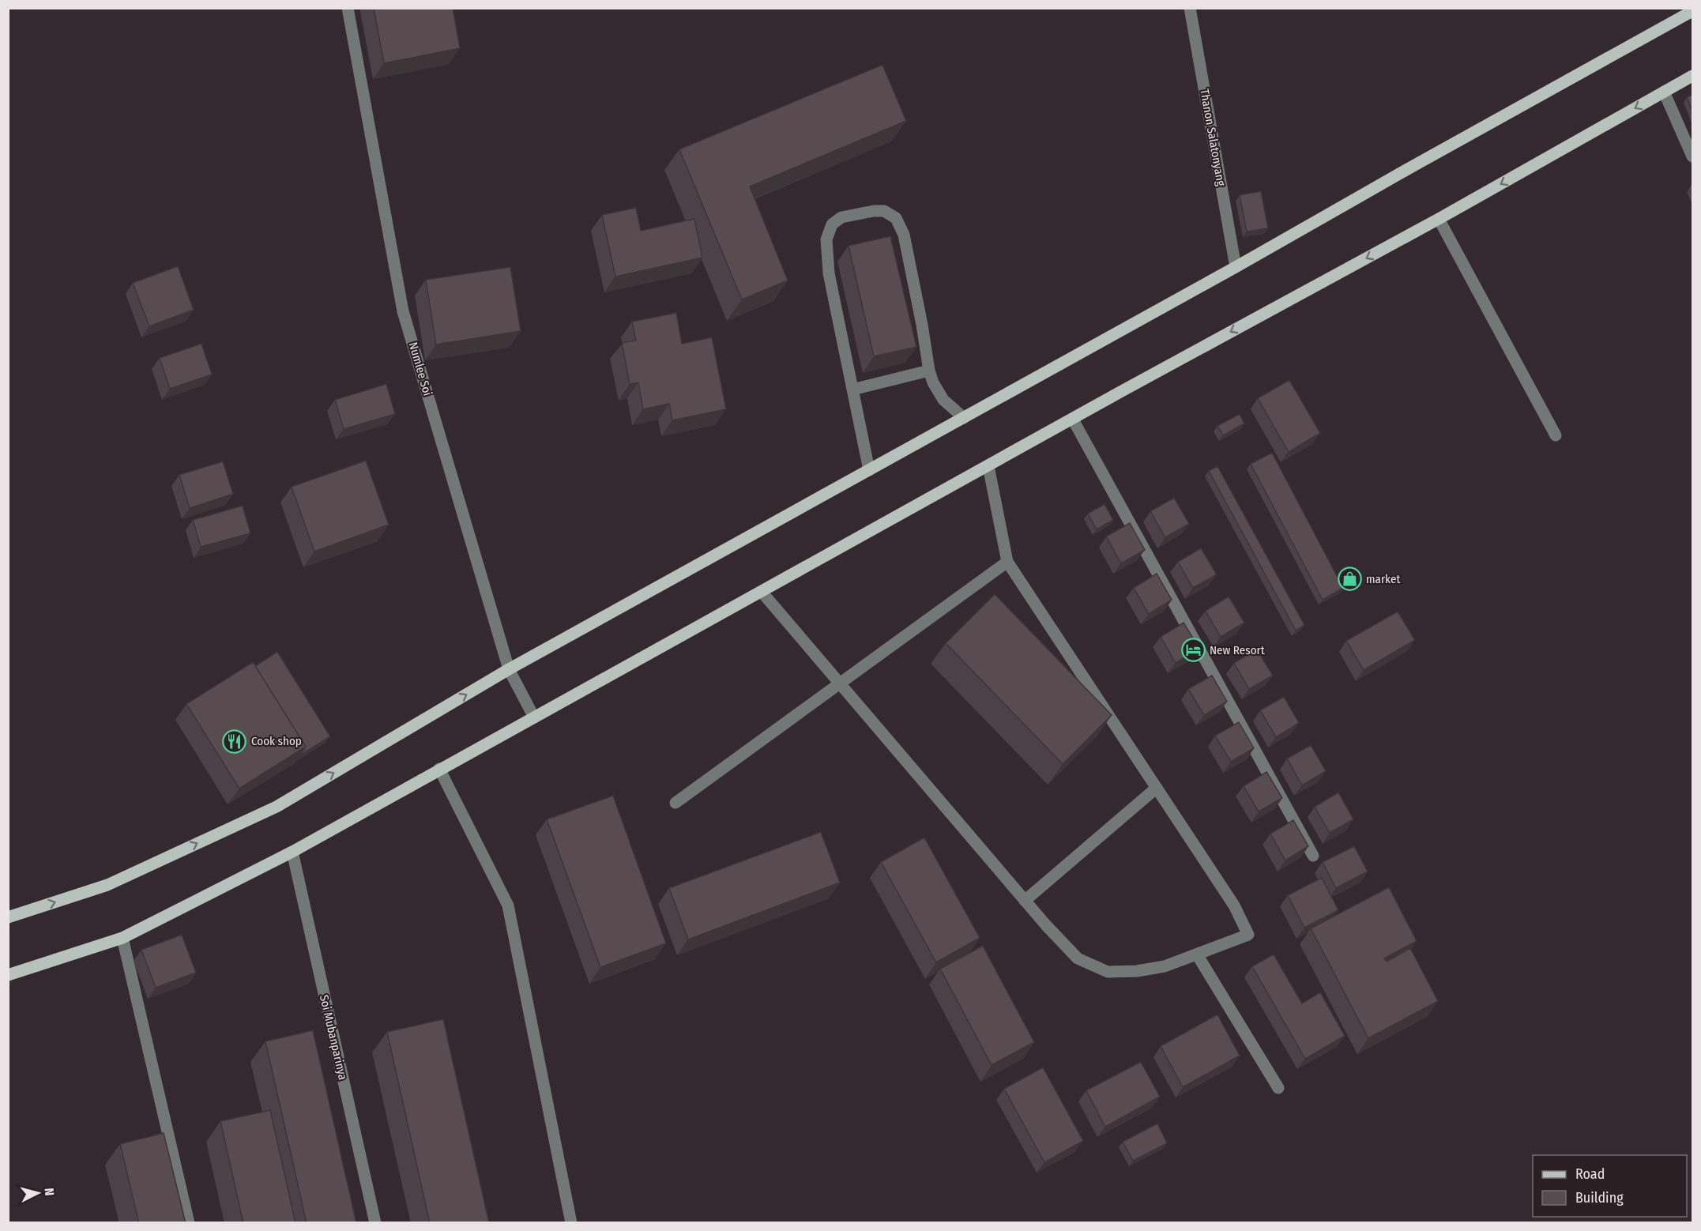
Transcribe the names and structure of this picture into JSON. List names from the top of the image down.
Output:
{
  "streets": {
    "street": ["Thanon Salatonyang", "Numlee Soi", "Soi Mubanparinya"]
  },
  "places": {
    "shop": ["market"],
    "hotel": ["New Resort"],
    "restaurant": ["Cook shop"]
  },
  "legend": ["Road", "Building"],
  "north": "right"
}
